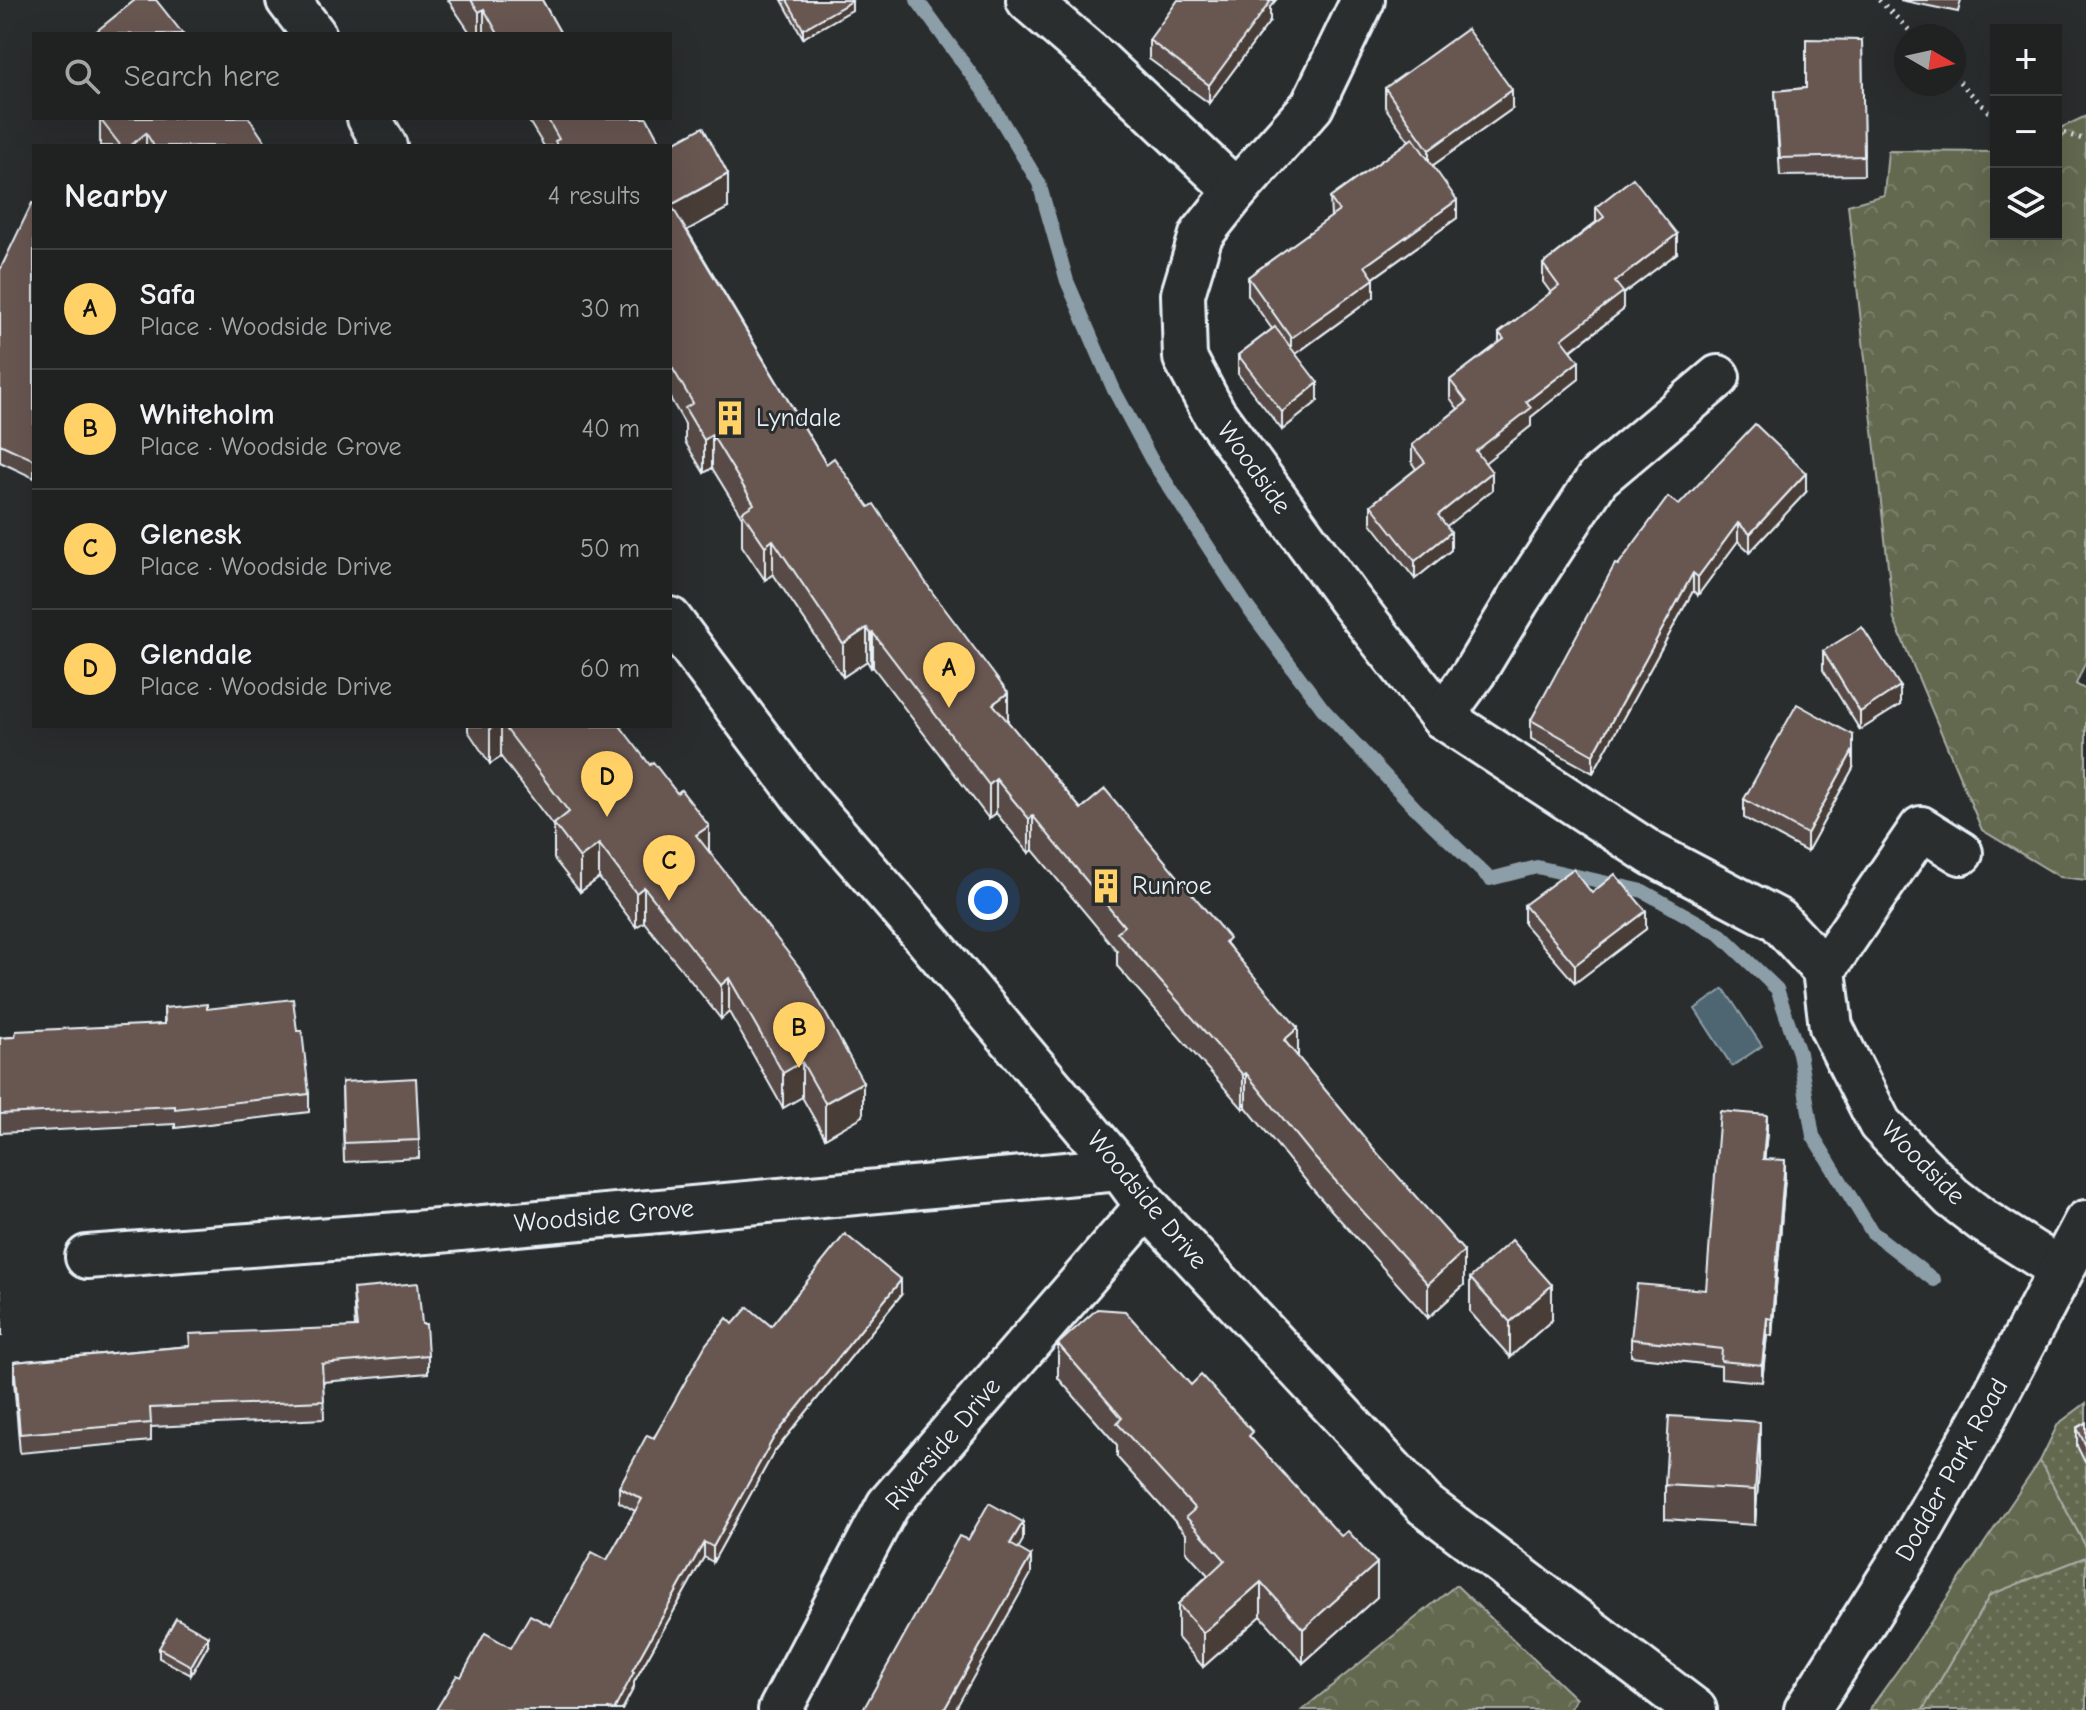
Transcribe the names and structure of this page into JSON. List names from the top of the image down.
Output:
{
  "streets": {
    "main road": ["Dodder Park Road"],
    "street": [
      "Woodside",
      "Woodside Drive",
      "Woodside Grove",
      "Riverside Drive"
    ]
  },
  "crossings": [
    ["Woodside", "Dodder Park Road"],
    ["Woodside Drive", "Woodside Grove"],
    ["Woodside Drive", "Riverside Drive"]
  ],
  "places": {
    "building": ["Lyndale", "Runroe"]
  },
  "north": "right",
  "page": {
    "map_buttons": ["+", "−"],
    "search": "Search here",
    "heading": ["Nearby", "4 results"],
    "list": [
      {
        "mark": "A",
        "name": "Safa",
        "note": "Place · Woodside Drive",
        "value": "30 m"
      },
      {
        "mark": "B",
        "name": "Whiteholm",
        "note": "Place · Woodside Grove",
        "value": "40 m"
      },
      {
        "mark": "C",
        "name": "Glenesk",
        "note": "Place · Woodside Drive",
        "value": "50 m"
      },
      {
        "mark": "D",
        "name": "Glendale",
        "note": "Place · Woodside Drive",
        "value": "60 m"
      }
    ],
    "pins": [
      "A",
      "D",
      "C",
      "B"
    ]
  }
}
